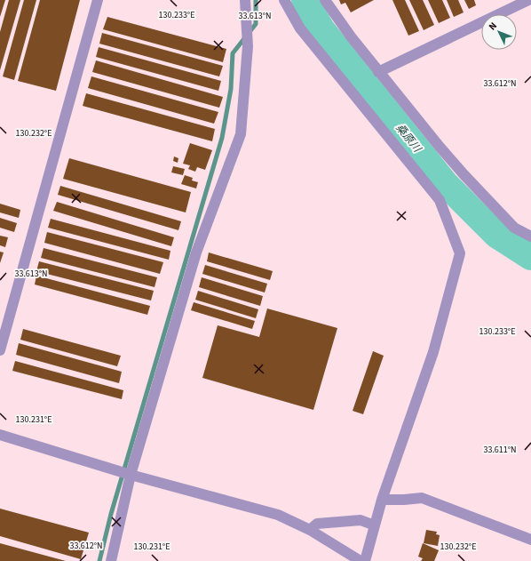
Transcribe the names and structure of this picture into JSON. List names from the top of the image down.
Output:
{
  "water": ["桑原川"],
  "north": "top left",
  "coordinates": [
    "130.233°E",
    "33.613°N",
    "33.612°N",
    "130.232°E",
    "130.231°E",
    "33.611°N"
  ]
}
